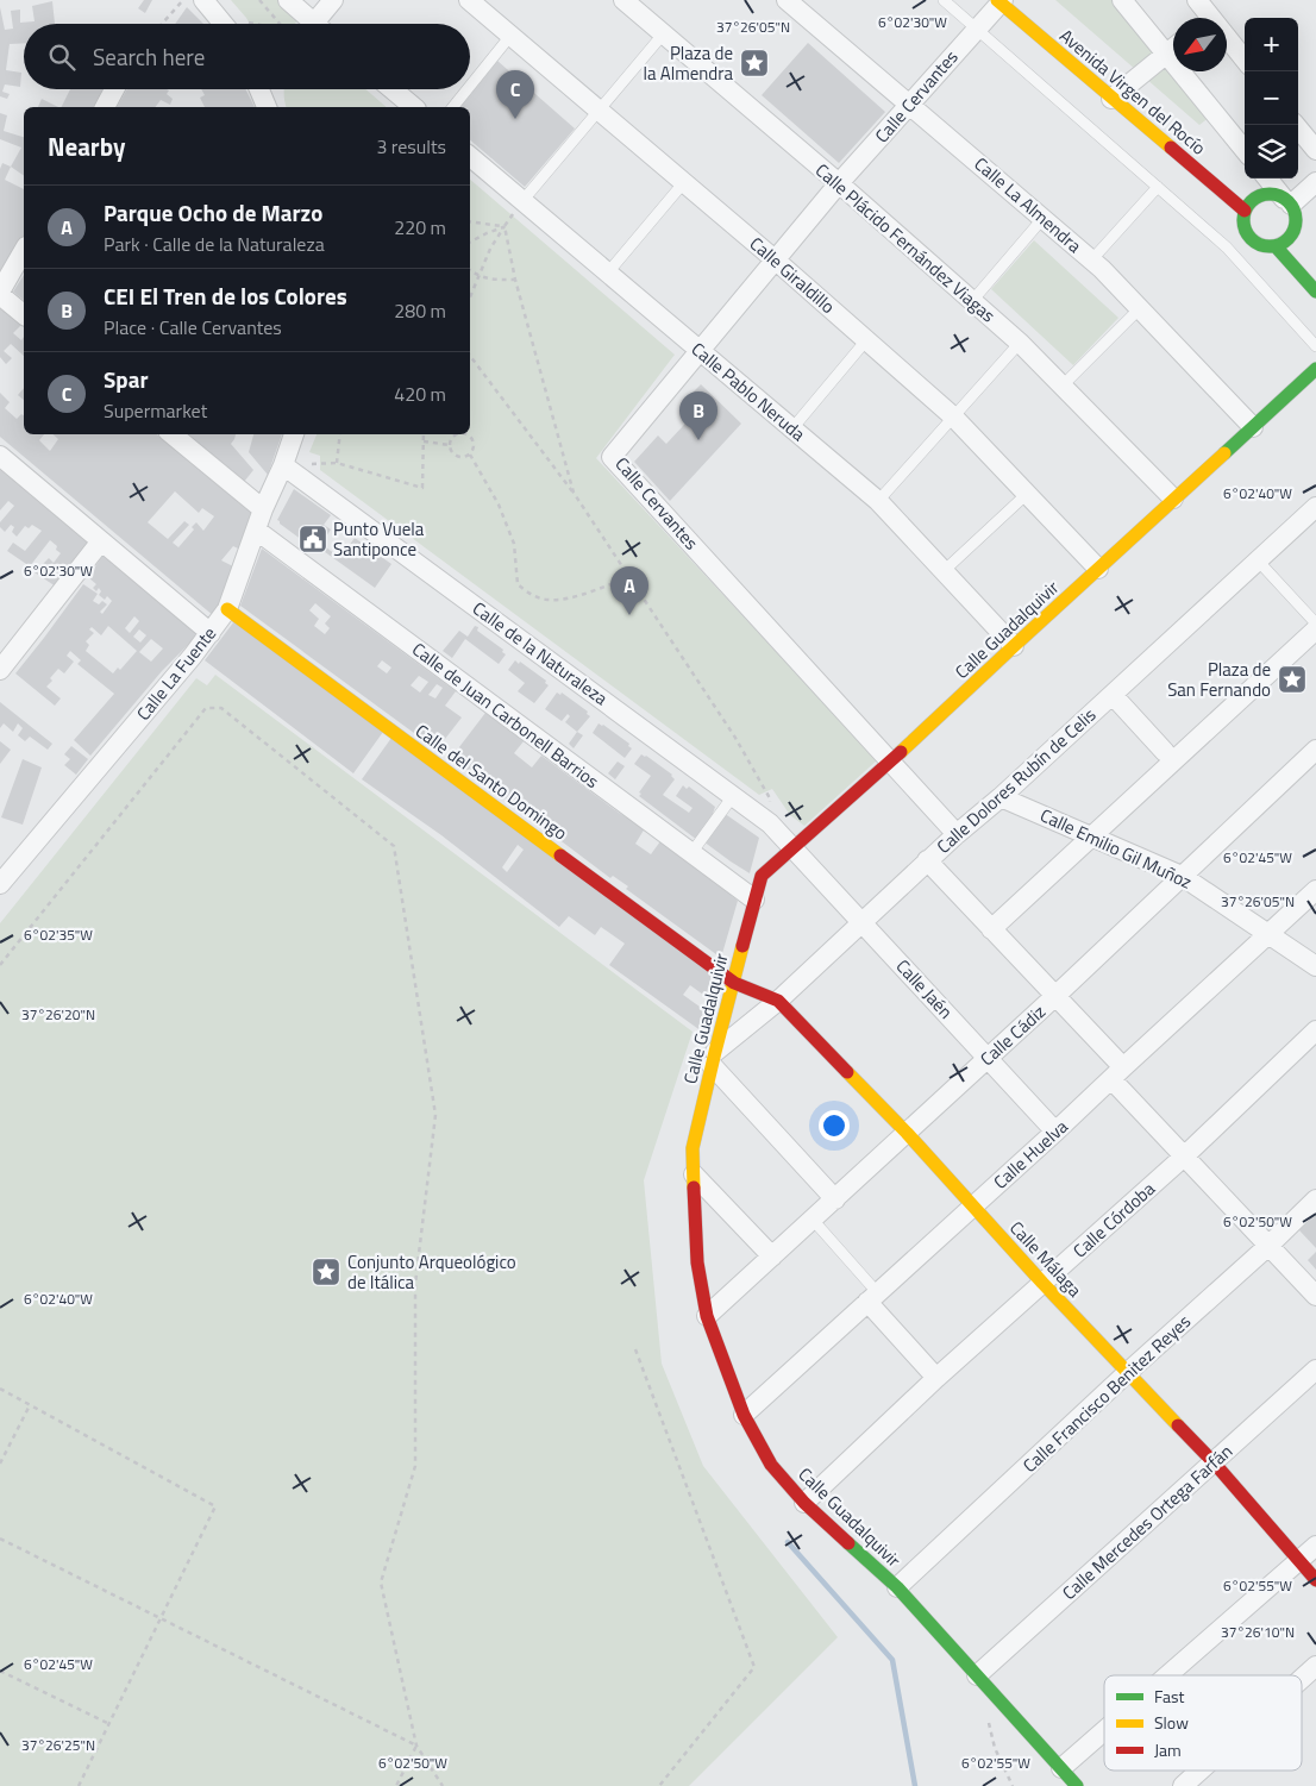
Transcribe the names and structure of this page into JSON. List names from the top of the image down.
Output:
{
  "streets": {
    "street": [
      "Avenida Virgen del Rocío",
      "Calle Cervantes",
      "Calle La Almendra",
      "Calle Plácido Fernández Viagas",
      "Calle Giraldillo",
      "Calle Pablo Neruda",
      "Calle Guadalquivir",
      "Calle de la Naturaleza",
      "Calle La Fuente",
      "Calle de Juan Carbonell Barrios",
      "Calle Dolores Rubín de Celis",
      "Calle del Santo Domingo",
      "Calle Emilio Gil Muñoz",
      "Calle Jaén",
      "Calle Cádiz",
      "Calle Huelva",
      "Calle Córdoba",
      "Calle Málaga",
      "Calle Francisco Benitez Reyes",
      "Calle Mercedes Ortega Farfán"
    ]
  },
  "crossings": [
    ["Avenida Virgen del Rocío", "Calle Cervantes"],
    ["Calle Cervantes", "Calle La Almendra"],
    ["Calle Cervantes", "Calle Plácido Fernández Viagas"],
    ["Calle Cervantes", "Calle Giraldillo"],
    ["Calle Cervantes", "Calle Pablo Neruda"],
    ["Calle Cervantes", "Calle Guadalquivir"],
    ["Calle Cervantes", "Calle Dolores Rubín de Celis"],
    ["Calle La Almendra", "Calle Guadalquivir"],
    ["Calle Plácido Fernández Viagas", "Calle Guadalquivir"],
    ["Calle Giraldillo", "Calle Guadalquivir"],
    ["Calle Pablo Neruda", "Calle Guadalquivir"],
    ["Calle Guadalquivir", "Calle de la Naturaleza"],
    ["Calle Guadalquivir", "Calle de Juan Carbonell Barrios"],
    ["Calle Guadalquivir", "Calle Dolores Rubín de Celis"],
    ["Calle Guadalquivir", "Calle del Santo Domingo"],
    ["Calle Guadalquivir", "Calle Jaén"],
    ["Calle Guadalquivir", "Calle Cádiz"],
    ["Calle Guadalquivir", "Calle Huelva"],
    ["Calle Guadalquivir", "Calle Córdoba"],
    ["Calle Guadalquivir", "Calle Málaga"],
    ["Calle Guadalquivir", "Calle Francisco Benitez Reyes"],
    ["Calle Guadalquivir", "Calle Mercedes Ortega Farfán"],
    ["Calle de la Naturaleza", "Calle La Fuente"],
    ["Calle de la Naturaleza", "Calle Jaén"],
    ["Calle La Fuente", "Calle de Juan Carbonell Barrios"],
    ["Calle La Fuente", "Calle del Santo Domingo"],
    ["Calle Dolores Rubín de Celis", "Calle Emilio Gil Muñoz"],
    ["Calle Dolores Rubín de Celis", "Calle Jaén"],
    ["Calle Dolores Rubín de Celis", "Calle Málaga"],
    ["Calle del Santo Domingo", "Calle Málaga"],
    ["Calle Emilio Gil Muñoz", "Calle Cádiz"],
    ["Calle Emilio Gil Muñoz", "Calle Huelva"],
    ["Calle Jaén", "Calle Cádiz"],
    ["Calle Jaén", "Calle Huelva"],
    ["Calle Cádiz", "Calle Málaga"],
    ["Calle Huelva", "Calle Málaga"],
    ["Calle Córdoba", "Calle Málaga"],
    ["Calle Málaga", "Calle Francisco Benitez Reyes"],
    ["Calle Málaga", "Calle Mercedes Ortega Farfán"]
  ],
  "places": {
    "place": ["Plaza de la Almendra", "Plaza de San Fernando", "Conjunto Arqueológico de Itálica"],
    "public building": ["Punto Vuela Santiponce"]
  },
  "legend": ["Fast", "Slow", "Jam"],
  "north": "bottom left",
  "page": {
    "map_buttons": ["+", "−"],
    "search": "Search here",
    "pins": ["C", "B", "A"],
    "heading": ["Nearby", "3 results"],
    "list": [
      {
        "mark": "A",
        "name": "Parque Ocho de Marzo",
        "note": "Park · Calle de la Naturaleza",
        "value": "220 m"
      },
      {
        "mark": "B",
        "name": "CEI El Tren de los Colores",
        "note": "Place · Calle Cervantes",
        "value": "280 m"
      },
      {
        "mark": "C",
        "name": "Spar",
        "note": "Supermarket",
        "value": "420 m"
      }
    ]
  },
  "coordinates": [
    "6°02'30\"W",
    "37°26'05\"N",
    "6°02'40\"W",
    "6°02'45\"W",
    "6°02'35\"W",
    "37°26'20\"N",
    "6°02'50\"W",
    "6°02'55\"W",
    "37°26'10\"N",
    "37°26'25\"N"
  ]
}
